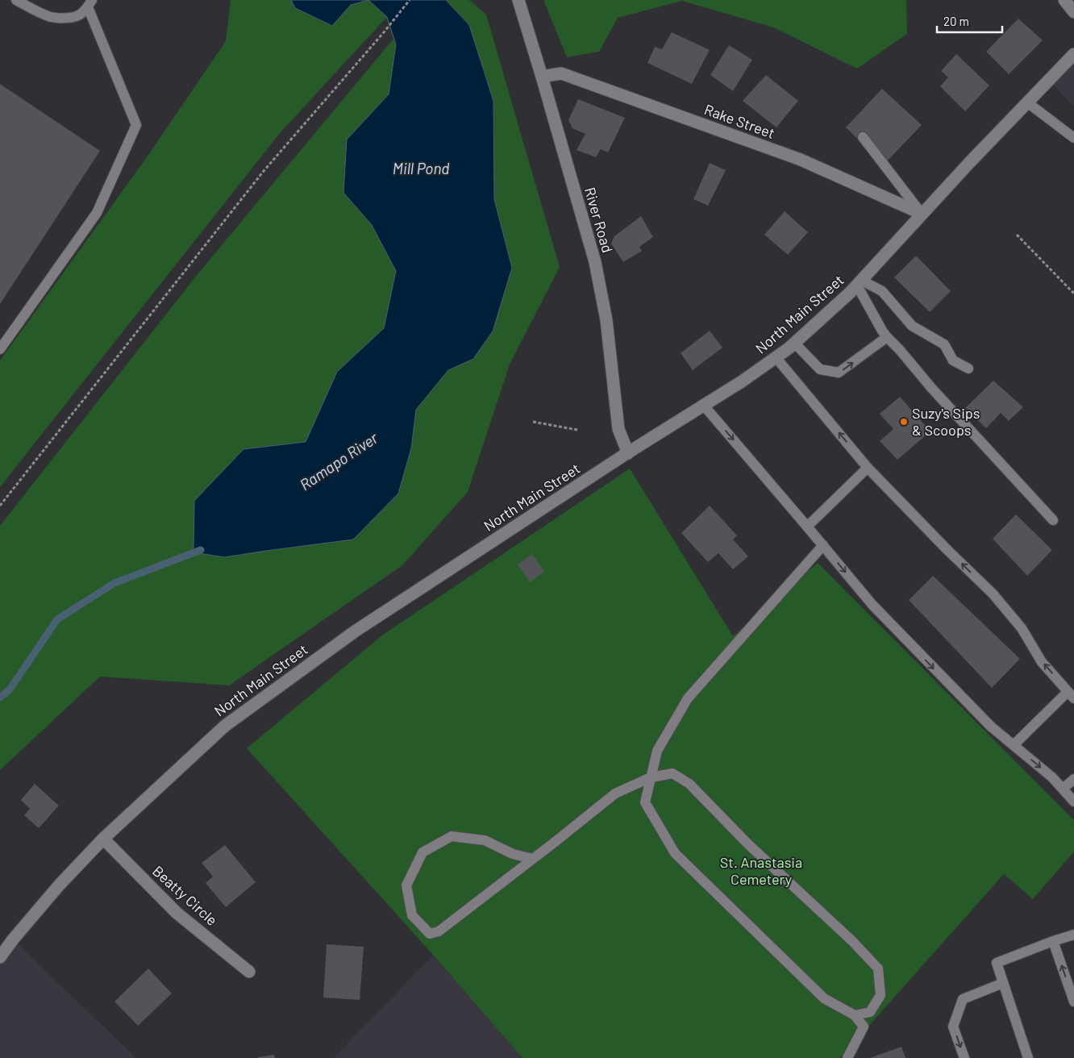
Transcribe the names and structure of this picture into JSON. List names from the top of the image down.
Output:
{
  "streets": {
    "street": [
      "Rake Street",
      "River Road",
      "North Main Street",
      "Beatty Circle"
    ]
  },
  "crossings": [
    ["Rake Street", "River Road"],
    ["Rake Street", "North Main Street"],
    ["River Road", "North Main Street"],
    ["North Main Street", "Beatty Circle"]
  ],
  "water": ["Mill Pond", "Ramapo River"],
  "parks": ["St. Anastasia Cemetery"],
  "places": ["Suzy's Sips & Scoops"],
  "scale_bar": "20 m"
}
